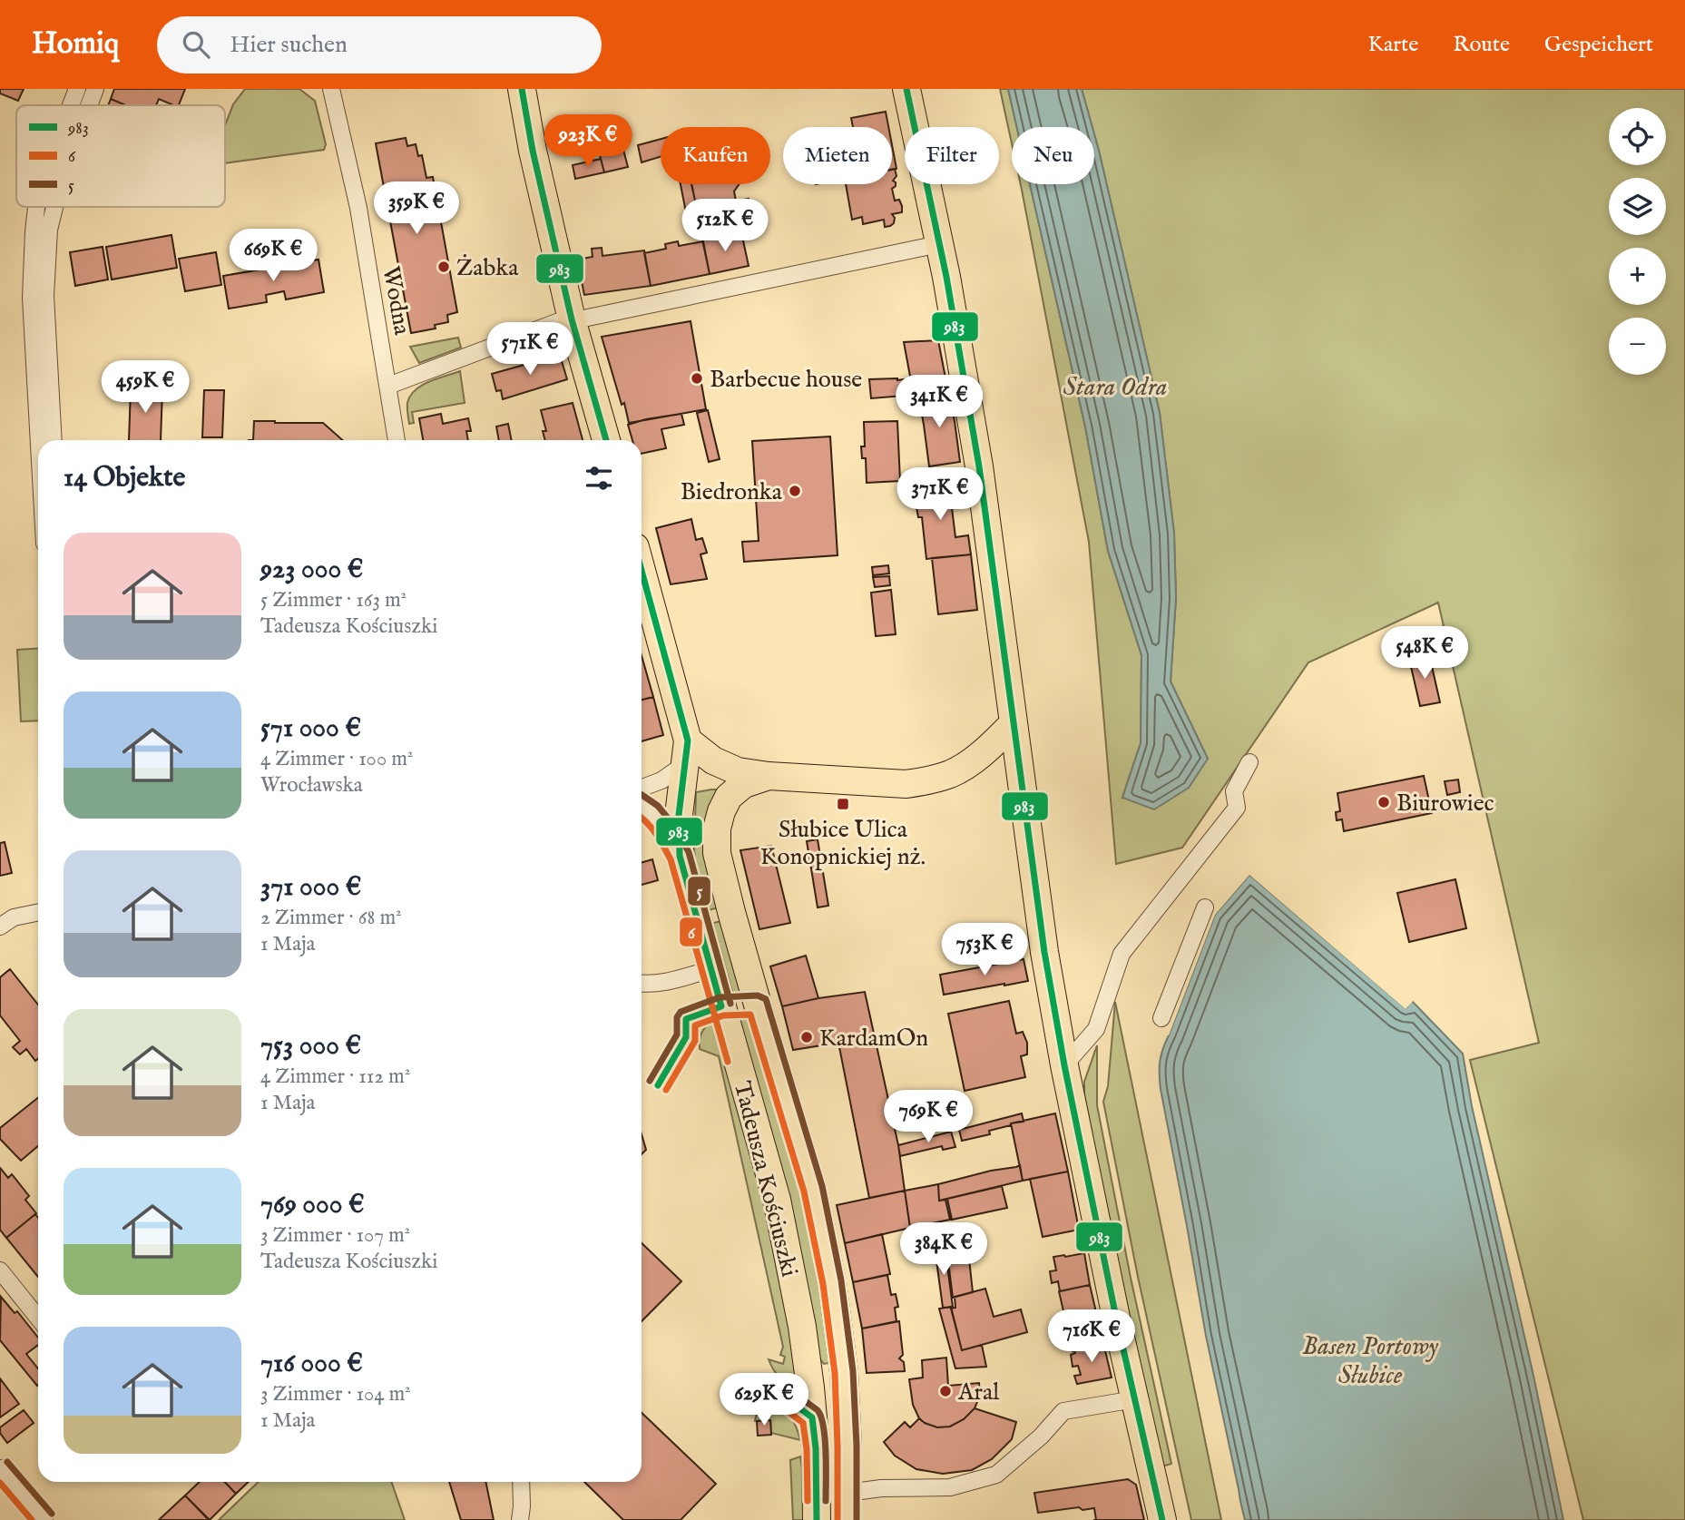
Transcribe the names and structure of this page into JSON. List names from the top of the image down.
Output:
{
  "streets": {
    "main road": ["Tadeusza Kościuszki"],
    "street": ["Wodna"]
  },
  "water": ["Stara Odra", "Basen Portowy Słubice"],
  "places": {
    "other": [
      "Żabka",
      "Barbecue house",
      "Biedronka",
      "Biurowiec",
      "KardamOn",
      "Aral"
    ],
    "transit": ["Słubice Ulica Konopnickiej nż."]
  },
  "lines": ["transit line 983", "transit line 5", "transit line 6"],
  "legend": ["983", "6", "5"],
  "page": {
    "header": "Homiq",
    "search": "Hier suchen",
    "nav": ["Karte", "Route", "Gespeichert"],
    "map_buttons": ["+", "−"],
    "price": [
      "923K €",
      "359K €",
      "512K €",
      "669K €",
      "571K €",
      "459K €",
      "341K €",
      "371K €",
      "548K €",
      "753K €",
      "769K €",
      "384K €",
      "716K €",
      "629K €"
    ],
    "chip": [
      "Kaufen",
      "Mieten",
      "Filter",
      "Neu"
    ],
    "heading": "14 Objekte",
    "list": [
      {
        "name": "923 000 €",
        "note": "5 Zimmer · 163 m² · Tadeusza Kościuszki"
      },
      {
        "name": "571 000 €",
        "note": "4 Zimmer · 100 m² · Wrocławska"
      },
      {
        "name": "371 000 €",
        "note": "2 Zimmer · 68 m² · 1 Maja"
      },
      {
        "name": "753 000 €",
        "note": "4 Zimmer · 112 m² · 1 Maja"
      },
      {
        "name": "769 000 €",
        "note": "3 Zimmer · 107 m² · Tadeusza Kościuszki"
      },
      {
        "name": "716 000 €",
        "note": "3 Zimmer · 104 m² · 1 Maja"
      }
    ]
  }
}
